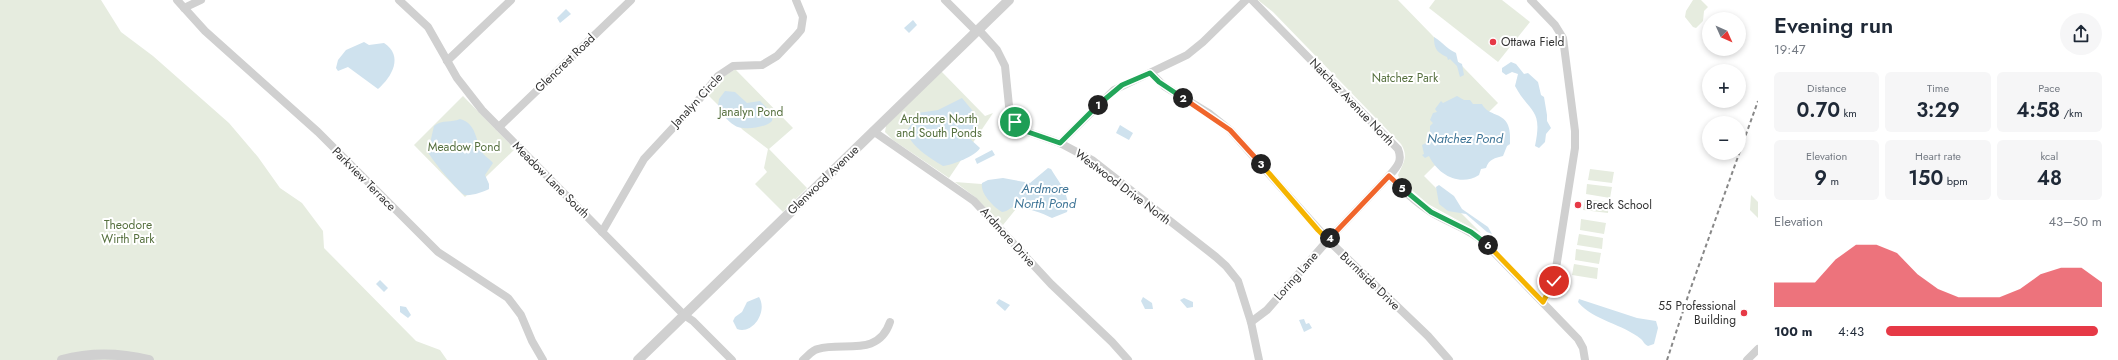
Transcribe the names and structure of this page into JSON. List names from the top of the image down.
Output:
{
  "streets": {
    "street": [
      "Glencrest Road",
      "Janalyn Circle",
      "Natchez Avenue North",
      "Parkview Terrace",
      "Meadow Lane South",
      "Glenwood Avenue",
      "Westwood Drive North",
      "Ardmore Drive",
      "Loring Lane",
      "Burntside Drive"
    ]
  },
  "crossings": [
    ["Glencrest Road", "Meadow Lane South"],
    ["Janalyn Circle", "Meadow Lane South"],
    ["Natchez Avenue North", "Loring Lane"],
    ["Meadow Lane South", "Glenwood Avenue"],
    ["Glenwood Avenue", "Westwood Drive North"],
    ["Glenwood Avenue", "Ardmore Drive"],
    ["Westwood Drive North", "Loring Lane"],
    ["Loring Lane", "Burntside Drive"]
  ],
  "water": ["Natchez Pond", "Ardmore North Pond"],
  "parks": [
    "Natchez Park",
    "Janalyn Pond",
    "Ardmore North and South Ponds",
    "Meadow Pond",
    "Theodore Wirth Park"
  ],
  "places": ["Ottawa Field", "Breck School", "55 Professional Building"],
  "north": "bottom right",
  "page": {
    "heading": ["Evening run", "19:47"],
    "map_buttons": ["+", "−"],
    "stats": [
      ["Distance", "0.70 km"],
      ["Time", "3:29"],
      ["Pace", "4:58 /km"],
      ["Elevation", "9 m"],
      ["Heart rate", "150 bpm"],
      ["kcal", "48"]
    ],
    "pins": [
      "2",
      "1",
      "3",
      "5",
      "4",
      "6"
    ],
    "chart": ["Elevation", "43–50 m"],
    "list": [
      {
        "name": "100 m",
        "note": "4:43"
      }
    ]
  }
}
